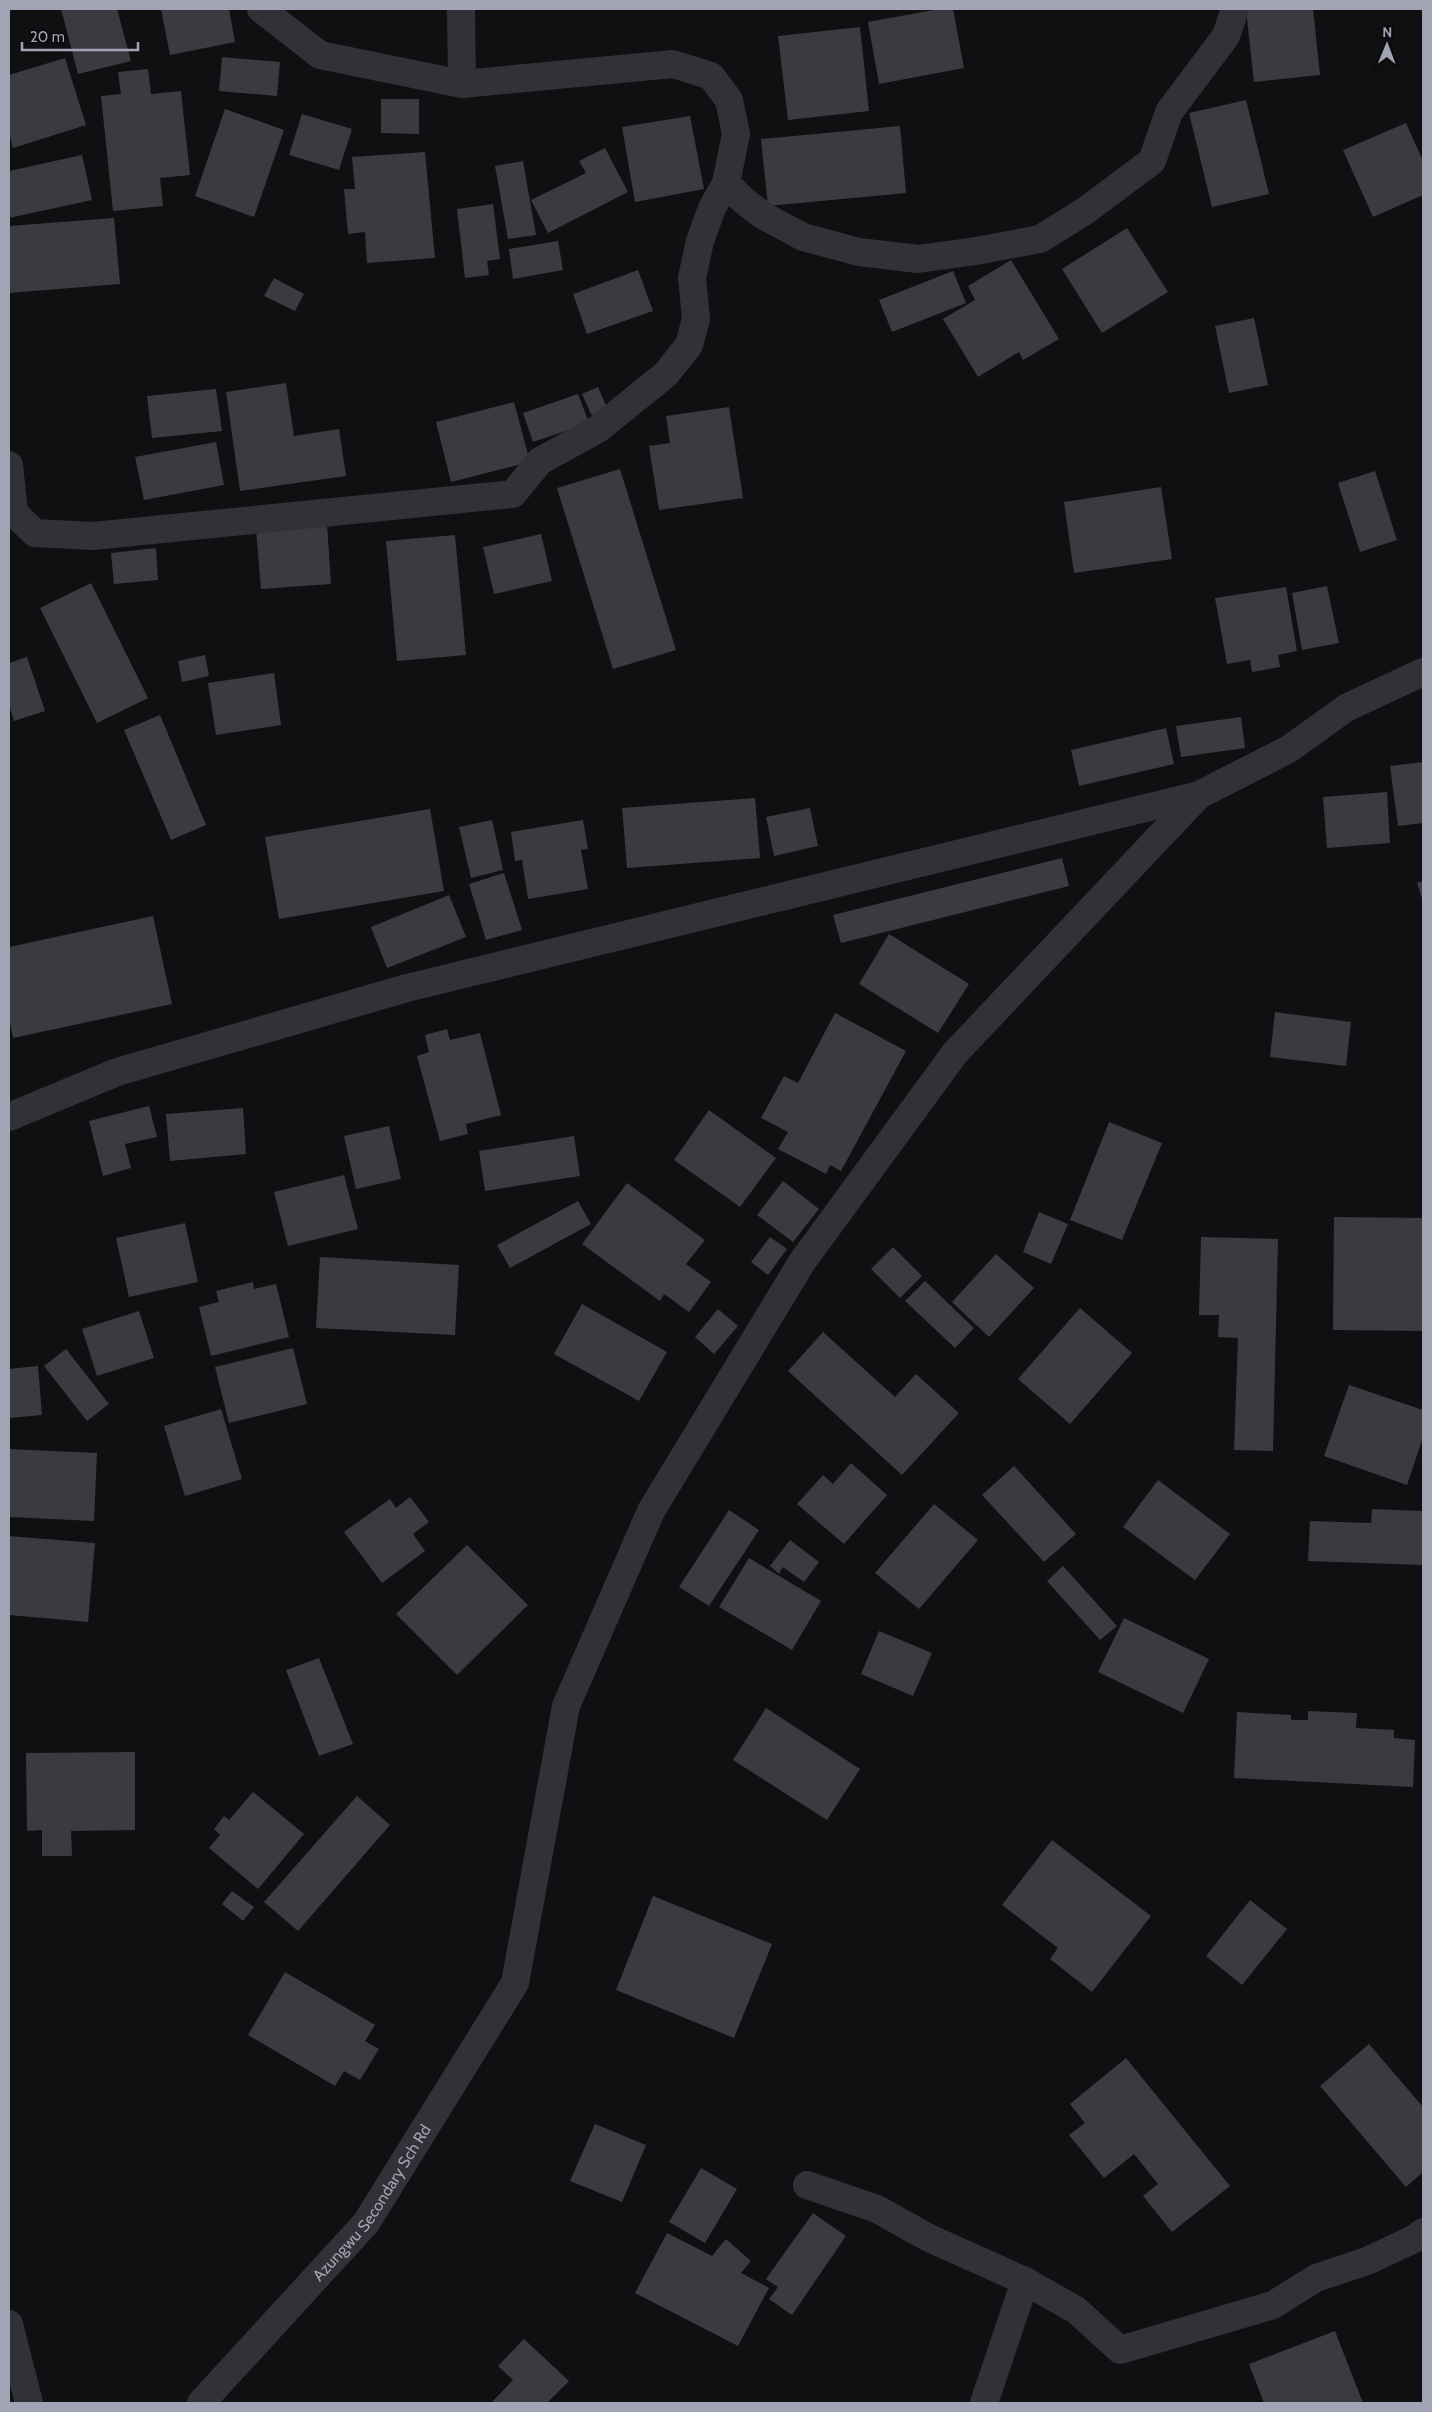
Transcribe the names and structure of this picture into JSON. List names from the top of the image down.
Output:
{
  "streets": {
    "street": ["Azungwu Secondary Sch Rd"]
  },
  "scale_bar": "20 m",
  "north": "top"
}
